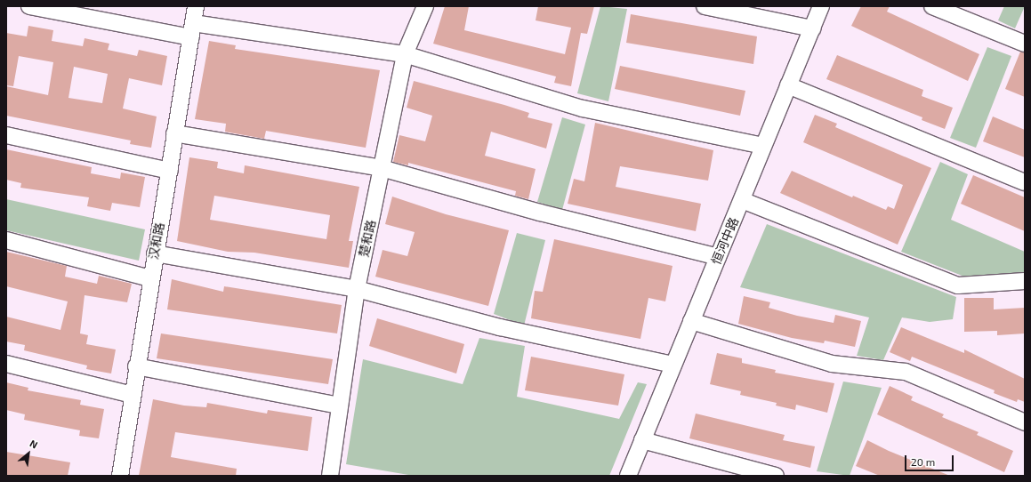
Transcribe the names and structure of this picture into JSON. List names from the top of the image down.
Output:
{
  "streets": {
    "street": ["楚和路", "汉和路", "恒河中路"]
  },
  "scale_bar": "20 m",
  "north": "top right"
}
